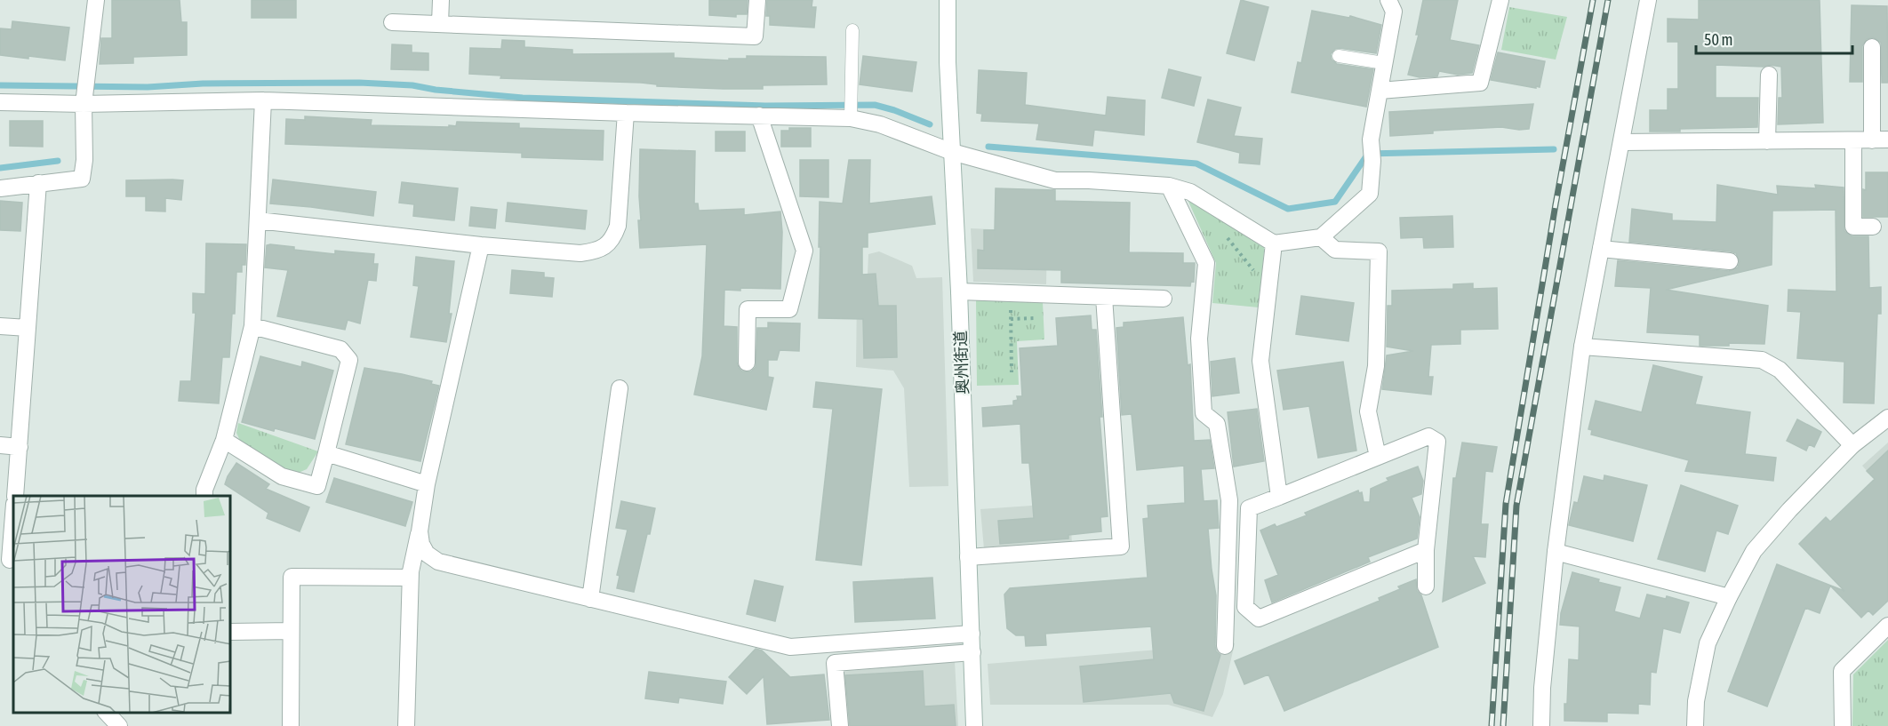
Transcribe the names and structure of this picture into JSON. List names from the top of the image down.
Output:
{
  "streets": {
    "street": ["奥州街道"]
  },
  "scale_bar": "50 m"
}
